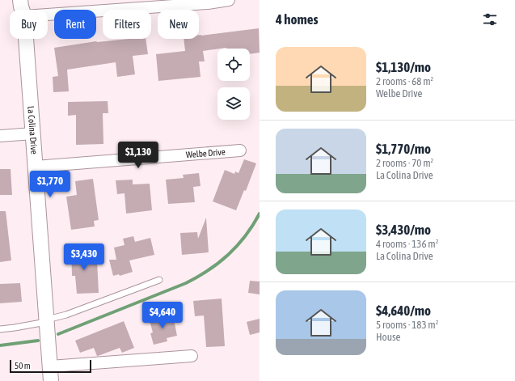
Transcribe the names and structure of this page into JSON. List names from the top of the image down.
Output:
{
  "streets": {
    "street": ["La Colina Drive", "Welbe Drive"]
  },
  "crossings": [
    ["La Colina Drive", "Welbe Drive"]
  ],
  "scale_bar": "50 m",
  "page": {
    "heading": "4 homes",
    "chip": [
      "Buy",
      "Rent",
      "Filters",
      "New"
    ],
    "list": [
      {
        "name": "$1,130/mo",
        "note": "2 rooms · 68 m² · Welbe Drive"
      },
      {
        "name": "$1,770/mo",
        "note": "2 rooms · 70 m² · La Colina Drive"
      },
      {
        "name": "$3,430/mo",
        "note": "4 rooms · 136 m² · La Colina Drive"
      },
      {
        "name": "$4,640/mo",
        "note": "5 rooms · 183 m² · House"
      }
    ],
    "price": [
      "$1,130",
      "$1,770",
      "$3,430",
      "$4,640"
    ],
    "scale": "50 m"
  }
}
